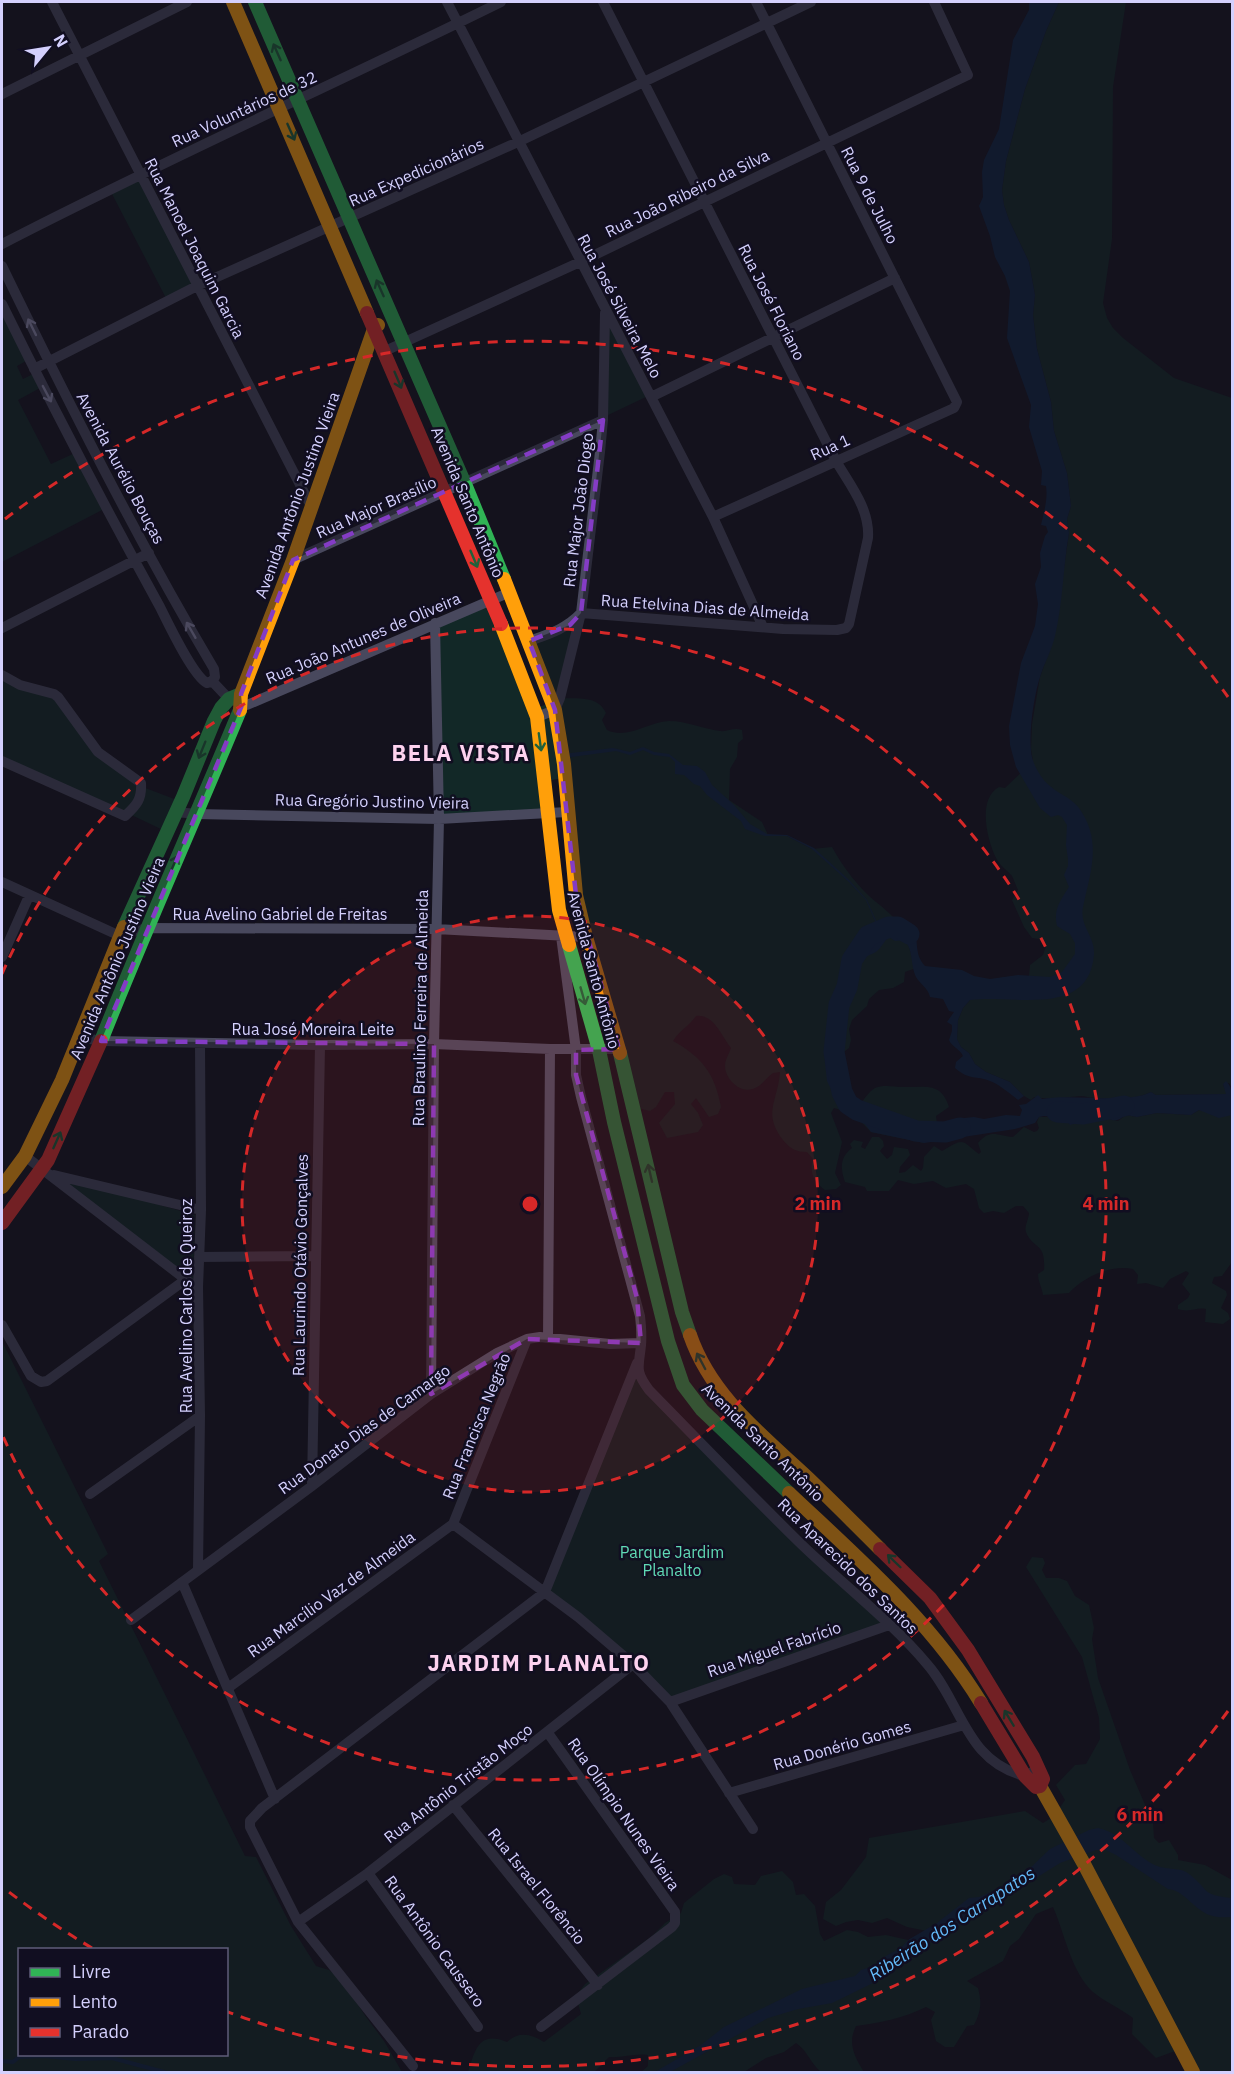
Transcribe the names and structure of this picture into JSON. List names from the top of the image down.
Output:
{
  "streets": {
    "street": [
      "Rua Voluntários de 32",
      "Rua Expedicionários",
      "Rua João Ribeiro da Silva",
      "Rua 9 de Julho",
      "Rua Manoel Joaquim Garcia",
      "Rua José Floriano",
      "Rua José Silveira Melo",
      "Rua 1",
      "Avenida Aurélio Bouças",
      "Avenida Antônio Justino Vieira",
      "Avenida Santo Antônio",
      "Rua Major Brasílio",
      "Rua Major João Diogo",
      "Rua Etelvina Dias de Almeida",
      "Rua João Antunes de Oliveira",
      "Rua Gregório Justino Vieira",
      "Rua Avelino Gabriel de Freitas",
      "Rua Braulino Ferreira de Almeida",
      "Rua José Moreira Leite",
      "Rua Laurindo Otávio Gonçalves",
      "Rua Avelino Carlos de Queiroz",
      "Rua Francisca Negrão",
      "Rua Donato Dias de Camargo",
      "Rua Aparecido dos Santos",
      "Rua Marcílio Vaz de Almeida",
      "Rua Miguel Fabrício",
      "Rua Donério Gomes",
      "Rua Antônio Tristão Moço",
      "Rua Olímpio Nunes Vieira",
      "Rua Israel Florêncio",
      "Rua Antônio Caussero"
    ]
  },
  "crossings": [
    ["Rua Voluntários de 32", "Rua Manoel Joaquim Garcia"],
    ["Rua Voluntários de 32", "Rua José Silveira Melo"],
    ["Rua Voluntários de 32", "Avenida Santo Antônio"],
    ["Rua Expedicionários", "Rua 9 de Julho"],
    ["Rua Expedicionários", "Rua Manoel Joaquim Garcia"],
    ["Rua Expedicionários", "Rua José Floriano"],
    ["Rua Expedicionários", "Rua José Silveira Melo"],
    ["Rua Expedicionários", "Avenida Aurélio Bouças"],
    ["Rua Expedicionários", "Avenida Santo Antônio"],
    ["Rua João Ribeiro da Silva", "Rua 9 de Julho"],
    ["Rua João Ribeiro da Silva", "Rua José Floriano"],
    ["Rua João Ribeiro da Silva", "Rua José Silveira Melo"],
    ["Rua João Ribeiro da Silva", "Avenida Santo Antônio"],
    ["Rua 9 de Julho", "Rua 1"],
    ["Rua Manoel Joaquim Garcia", "Avenida Antônio Justino Vieira"],
    ["Rua José Floriano", "Rua 1"],
    ["Rua José Floriano", "Rua Etelvina Dias de Almeida"],
    ["Rua José Silveira Melo", "Rua 1"],
    ["Rua José Silveira Melo", "Rua Major João Diogo"],
    ["Rua José Silveira Melo", "Rua Etelvina Dias de Almeida"],
    ["Avenida Aurélio Bouças", "Avenida Antônio Justino Vieira"],
    ["Avenida Aurélio Bouças", "Rua João Antunes de Oliveira"],
    ["Avenida Antônio Justino Vieira", "Avenida Santo Antônio"],
    ["Avenida Antônio Justino Vieira", "Rua Major Brasílio"],
    ["Avenida Antônio Justino Vieira", "Rua João Antunes de Oliveira"],
    ["Avenida Antônio Justino Vieira", "Rua Gregório Justino Vieira"],
    ["Avenida Antônio Justino Vieira", "Rua Avelino Gabriel de Freitas"],
    ["Avenida Antônio Justino Vieira", "Rua José Moreira Leite"],
    ["Avenida Santo Antônio", "Rua Major Brasílio"],
    ["Avenida Santo Antônio", "Rua Major João Diogo"],
    ["Avenida Santo Antônio", "Rua Etelvina Dias de Almeida"],
    ["Avenida Santo Antônio", "Rua João Antunes de Oliveira"],
    ["Avenida Santo Antônio", "Rua Gregório Justino Vieira"],
    ["Avenida Santo Antônio", "Rua Avelino Gabriel de Freitas"],
    ["Avenida Santo Antônio", "Rua José Moreira Leite"],
    ["Avenida Santo Antônio", "Rua Aparecido dos Santos"],
    ["Rua Major Brasílio", "Rua Major João Diogo"],
    ["Rua Major João Diogo", "Rua Etelvina Dias de Almeida"],
    ["Rua João Antunes de Oliveira", "Rua Braulino Ferreira de Almeida"],
    ["Rua Gregório Justino Vieira", "Rua Braulino Ferreira de Almeida"],
    ["Rua Avelino Gabriel de Freitas", "Rua Braulino Ferreira de Almeida"],
    ["Rua Braulino Ferreira de Almeida", "Rua José Moreira Leite"],
    ["Rua Braulino Ferreira de Almeida", "Rua Donato Dias de Camargo"],
    ["Rua José Moreira Leite", "Rua Laurindo Otávio Gonçalves"],
    ["Rua José Moreira Leite", "Rua Avelino Carlos de Queiroz"],
    ["Rua Laurindo Otávio Gonçalves", "Rua Donato Dias de Camargo"],
    ["Rua Avelino Carlos de Queiroz", "Rua Donato Dias de Camargo"],
    ["Rua Francisca Negrão", "Rua Donato Dias de Camargo"],
    ["Rua Francisca Negrão", "Rua Marcílio Vaz de Almeida"],
    ["Rua Aparecido dos Santos", "Rua Miguel Fabrício"],
    ["Rua Aparecido dos Santos", "Rua Donério Gomes"],
    ["Rua Antônio Tristão Moço", "Rua Olímpio Nunes Vieira"],
    ["Rua Antônio Tristão Moço", "Rua Israel Florêncio"],
    ["Rua Antônio Tristão Moço", "Rua Antônio Caussero"],
    ["Rua Olímpio Nunes Vieira", "Rua Israel Florêncio"]
  ],
  "districts": ["BELA VISTA", "JARDIM PLANALTO"],
  "water": ["Ribeirão dos Carrapatos"],
  "parks": ["Parque Jardim Planalto"],
  "legend": ["Livre", "Lento", "Parado"],
  "north": "top right",
  "rings": ["2 min", "4 min", "6 min"]
}
